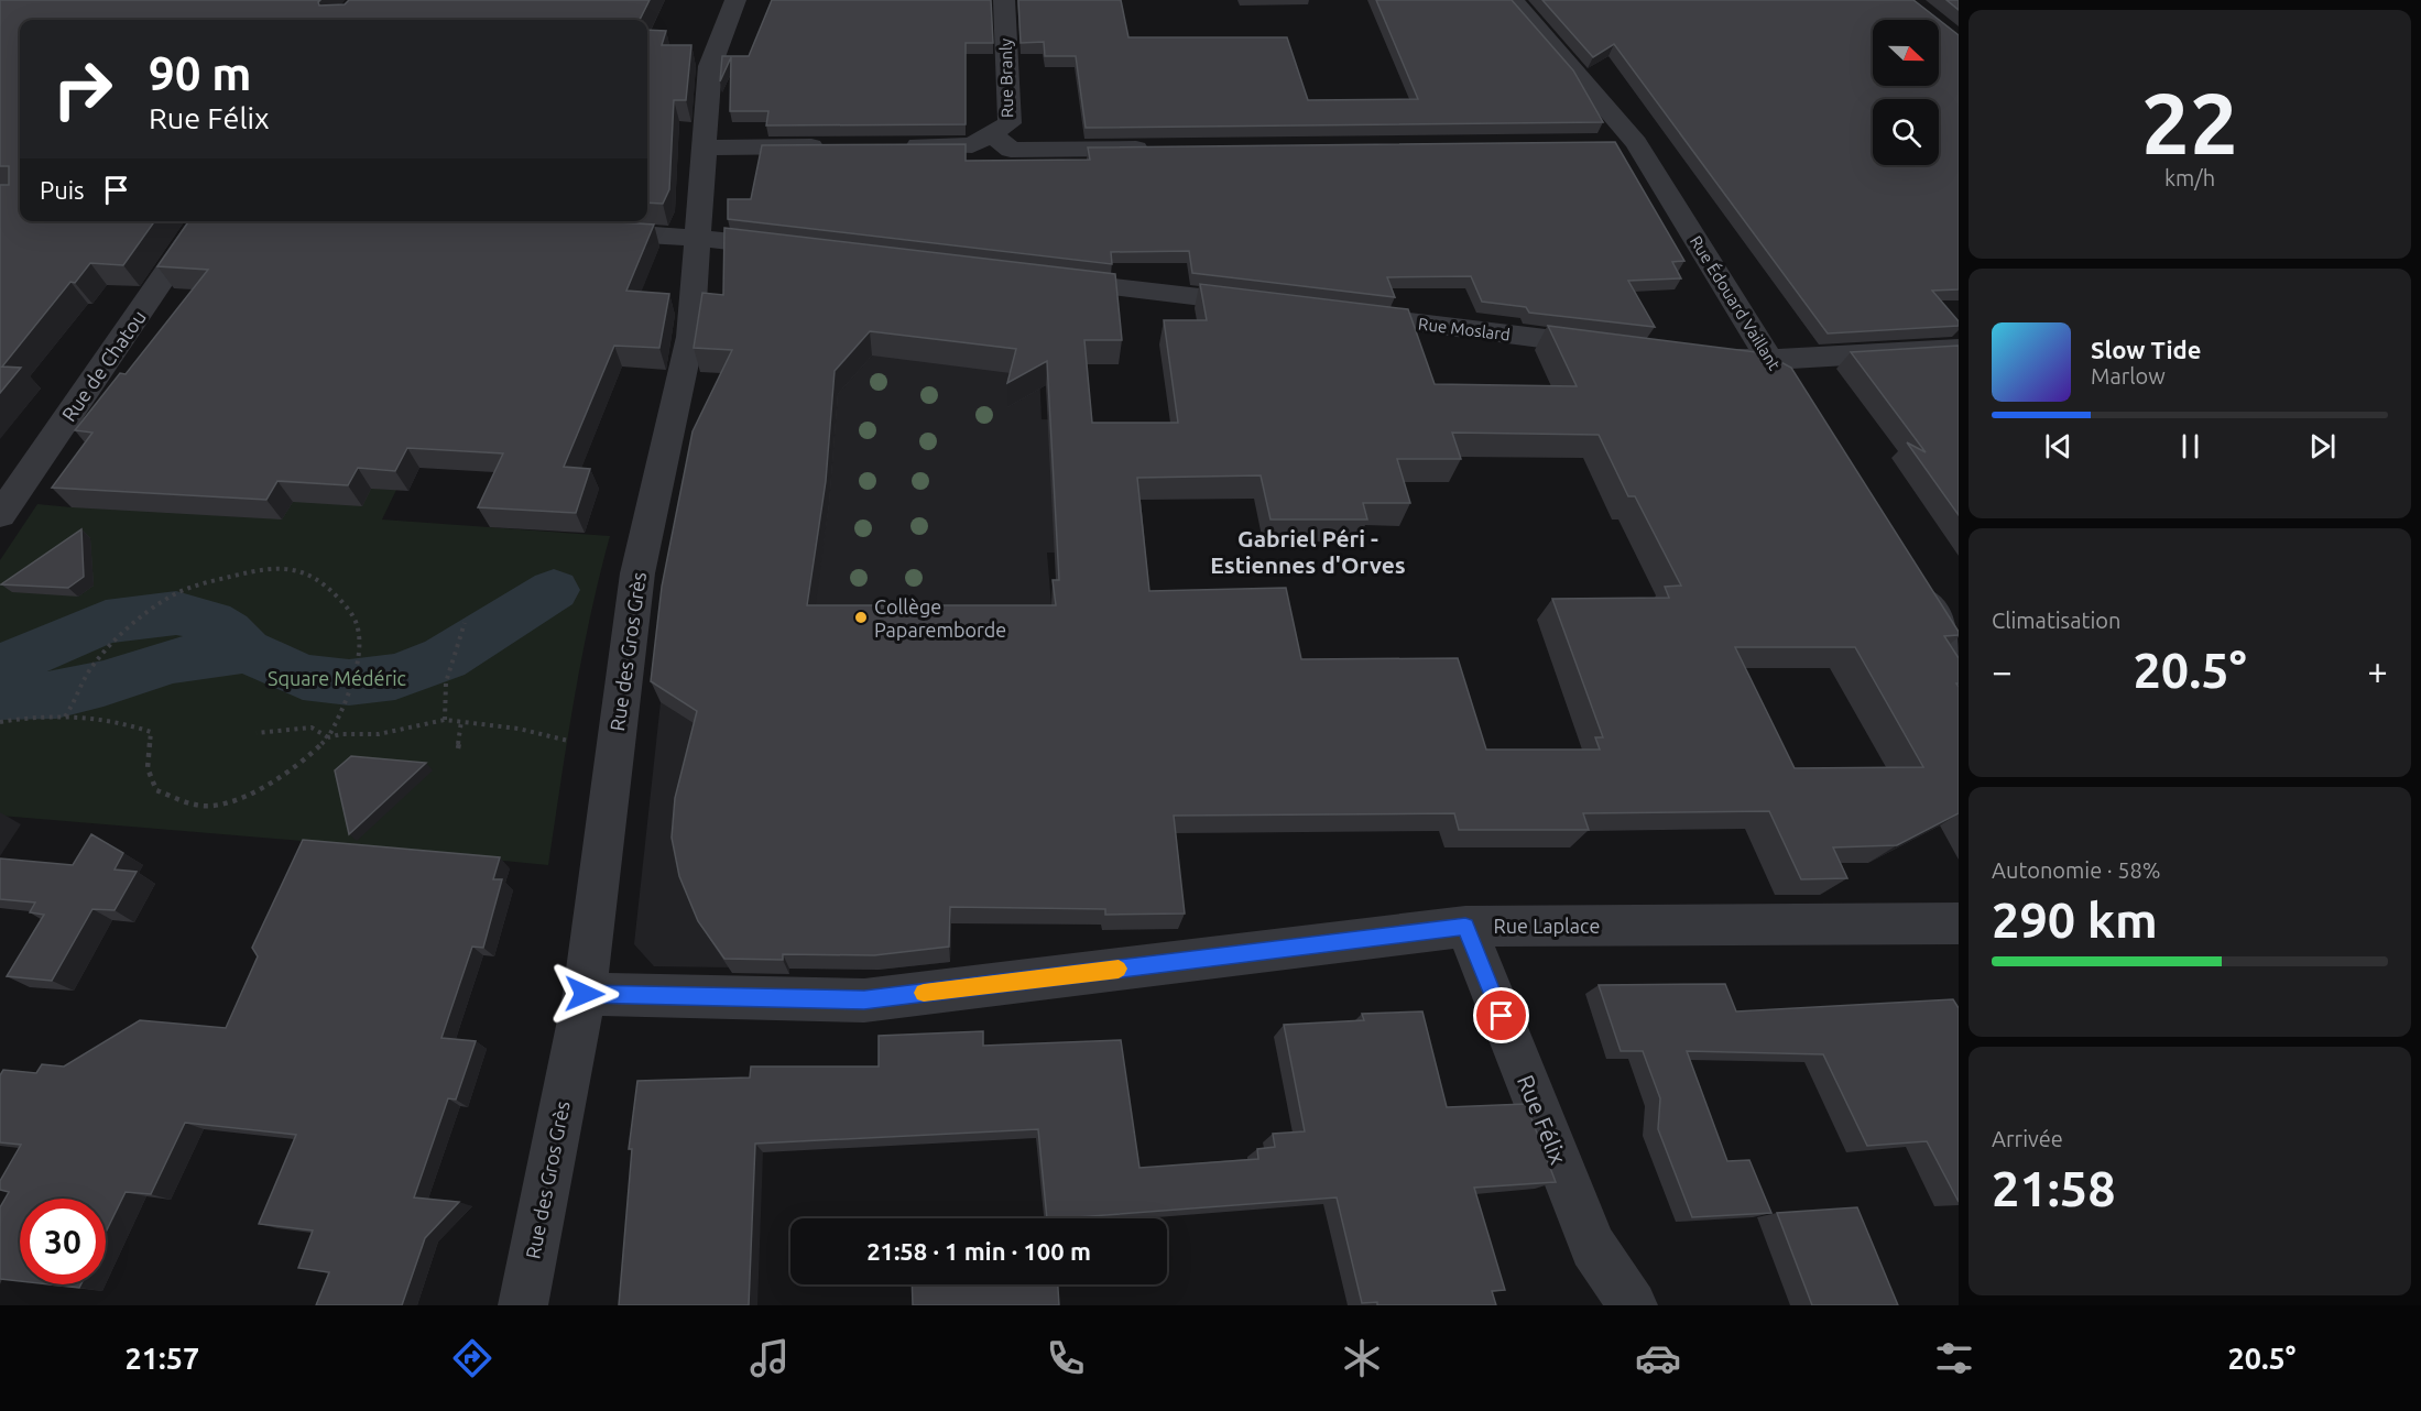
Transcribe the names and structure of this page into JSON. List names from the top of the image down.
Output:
{
  "streets": {
    "street": [
      "Rue Branly",
      "Rue Édouard Vaillant",
      "Rue Moslard",
      "Rue de Chatou",
      "Rue des Gros Grès",
      "Rue Laplace",
      "Rue Félix"
    ]
  },
  "crossings": [
    ["Rue des Gros Grès", "Rue Laplace"],
    ["Rue Laplace", "Rue Félix"]
  ],
  "districts": ["Gabriel Péri - Estiennes d'Orves"],
  "parks": ["Square Médéric"],
  "places": ["Collège Paparemborde"],
  "north": "right",
  "page": {
    "tile": [
      ["22", "km/h"],
      "Climatisation",
      ["Autonomie · 58%", "290 km"],
      ["Arrivée", "21:58"]
    ],
    "turn": ["90 m", "Rue Félix"],
    "then": "Puis",
    "song": ["Slow Tide", "Marlow"],
    "heat": ["−", "20.5°", "+"],
    "limit": "30",
    "trip": "21:58 · 1 min · 100 m",
    "tabs": ["21:57", "20.5°"]
  }
}
